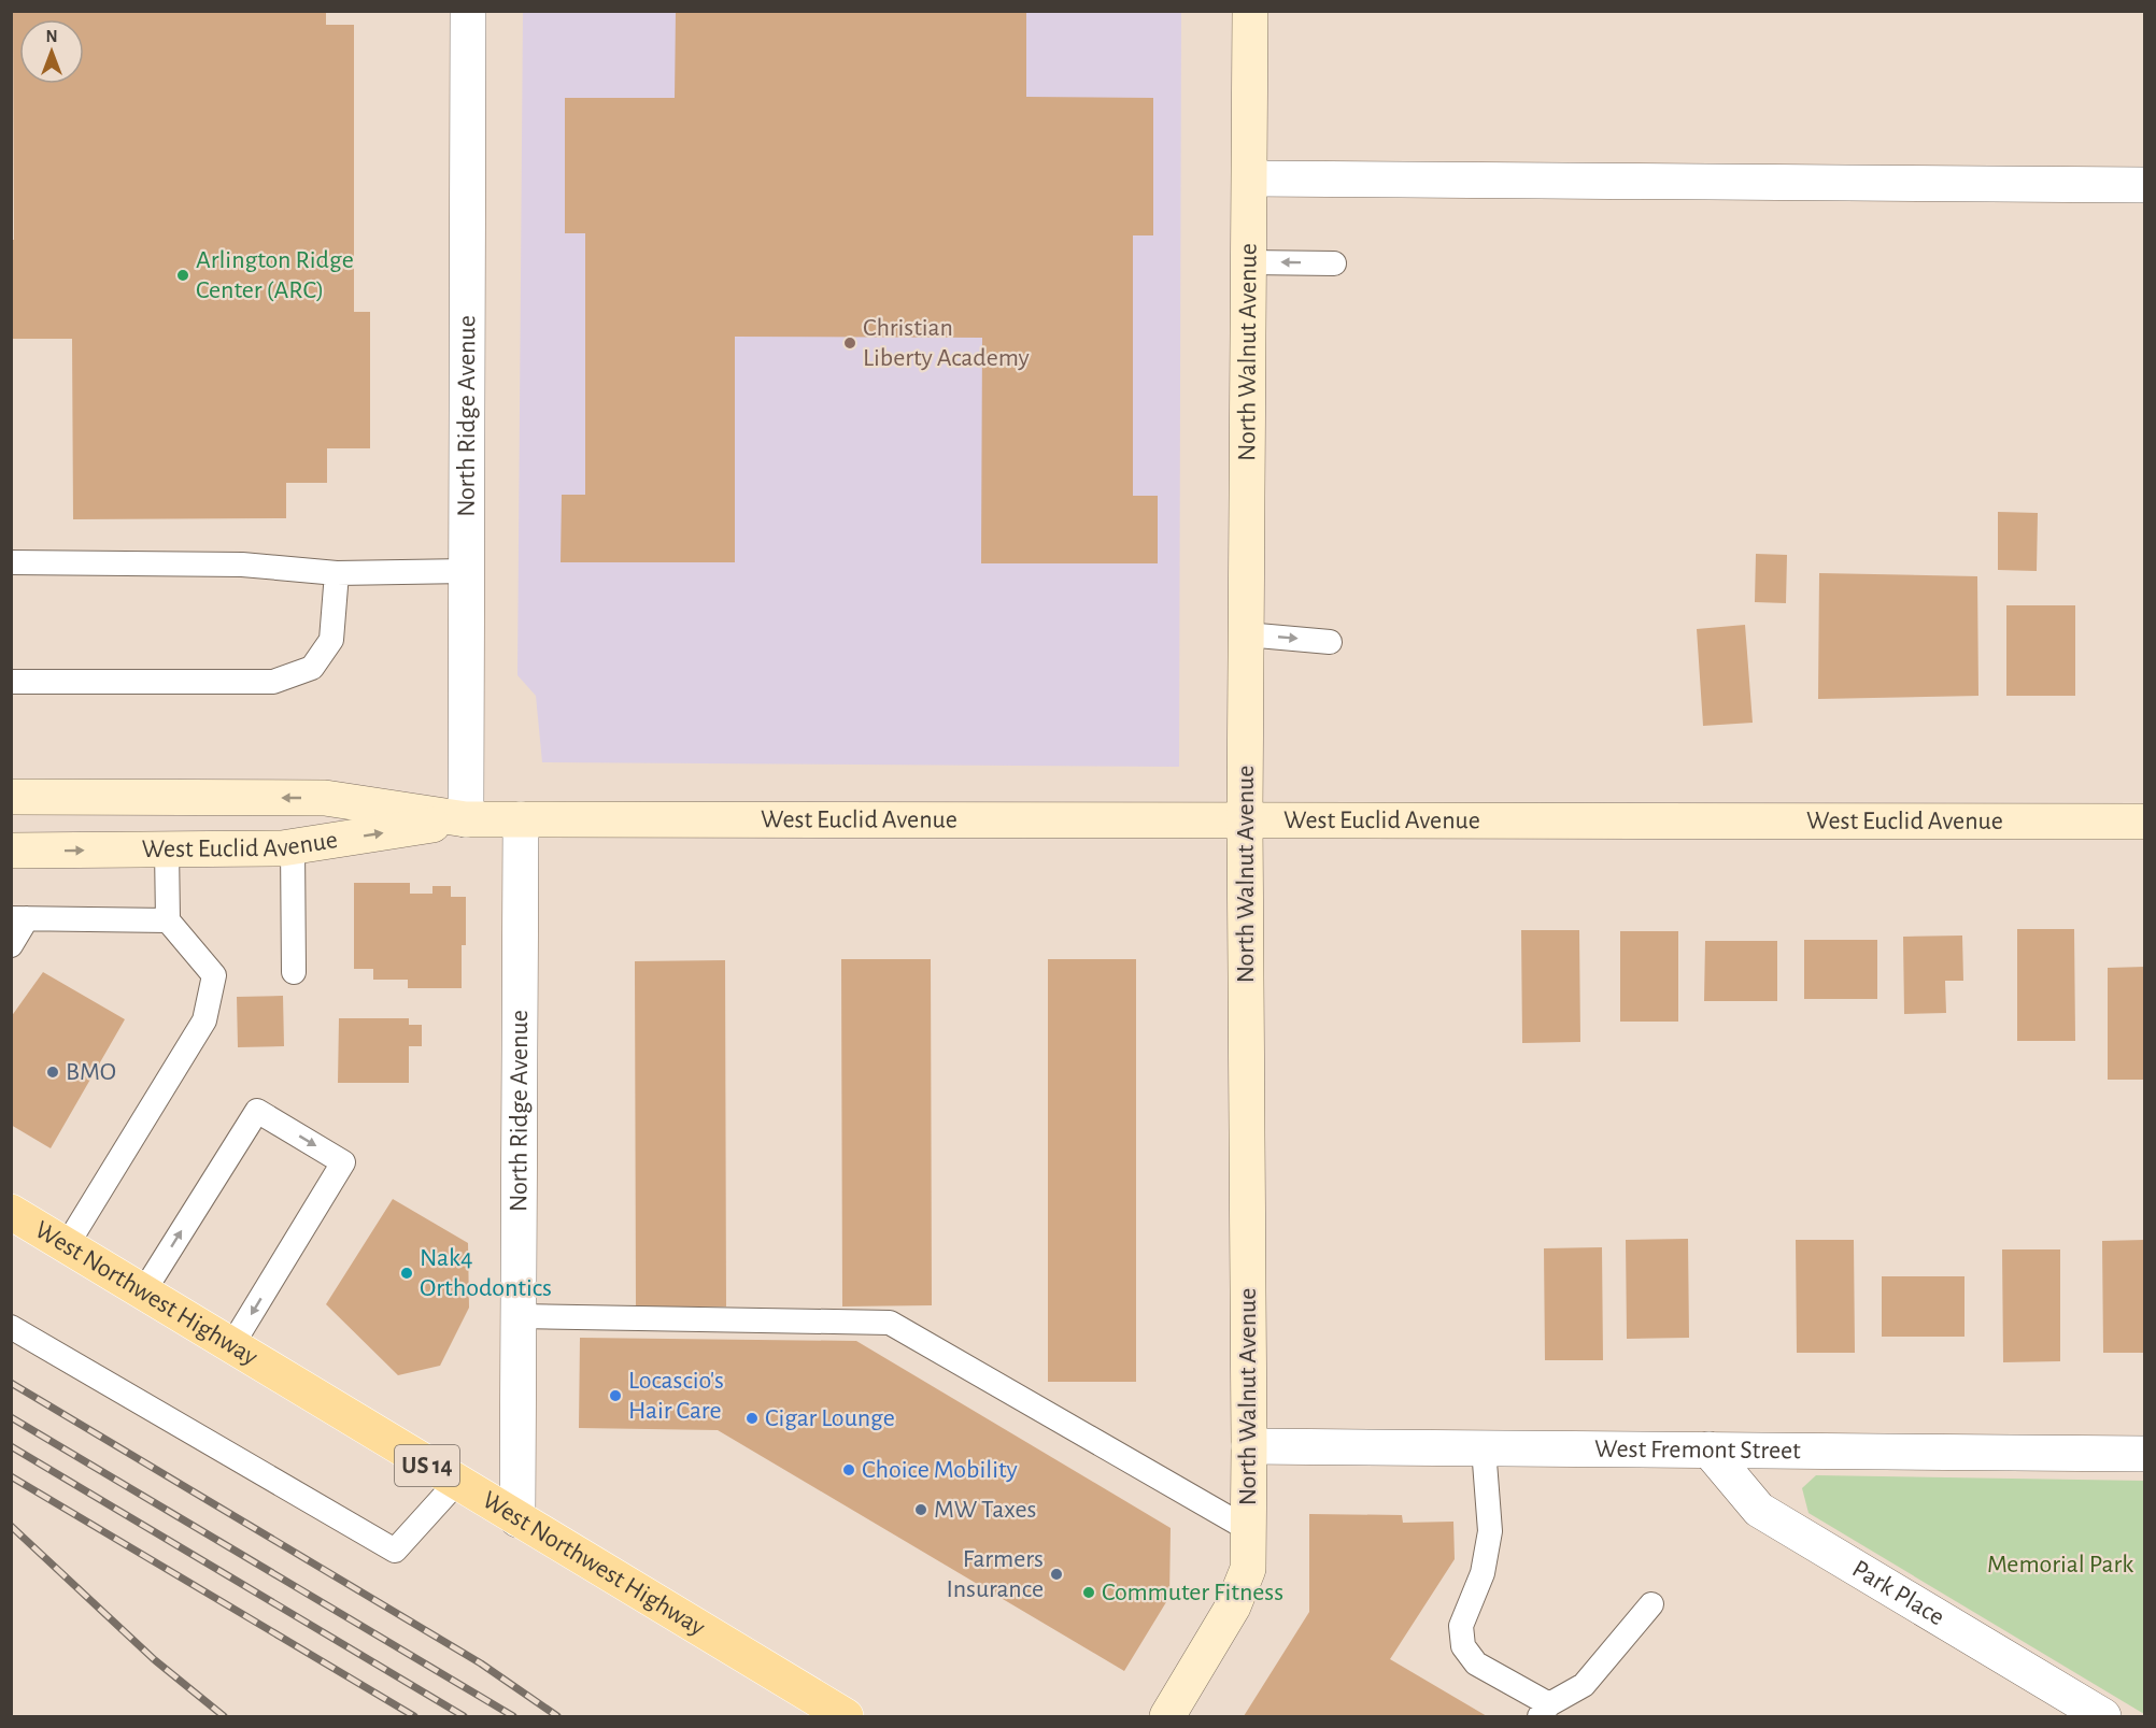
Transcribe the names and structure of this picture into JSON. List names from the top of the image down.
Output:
{
  "streets": {
    "main road": ["West Northwest Highway", "US 14"],
    "street": [
      "North Walnut Avenue",
      "North Ridge Avenue",
      "West Euclid Avenue",
      "West Fremont Street",
      "Park Place"
    ]
  },
  "crossings": [
    ["North Walnut Avenue", "West Euclid Avenue"],
    ["North Walnut Avenue", "West Fremont Street"],
    ["North Ridge Avenue", "West Euclid Avenue"],
    ["North Ridge Avenue", "West Northwest Highway"],
    ["West Fremont Street", "Park Place"]
  ],
  "parks": ["Memorial Park"],
  "places": [
    "Arlington Ridge Center (ARC)",
    "Christian Liberty Academy",
    "BMO",
    "Nak4 Orthodontics",
    "Locascio's Hair Care",
    "Cigar Lounge",
    "Choice Mobility",
    "MW Taxes",
    "Farmers Insurance",
    "Commuter Fitness"
  ],
  "north": "top"
}
